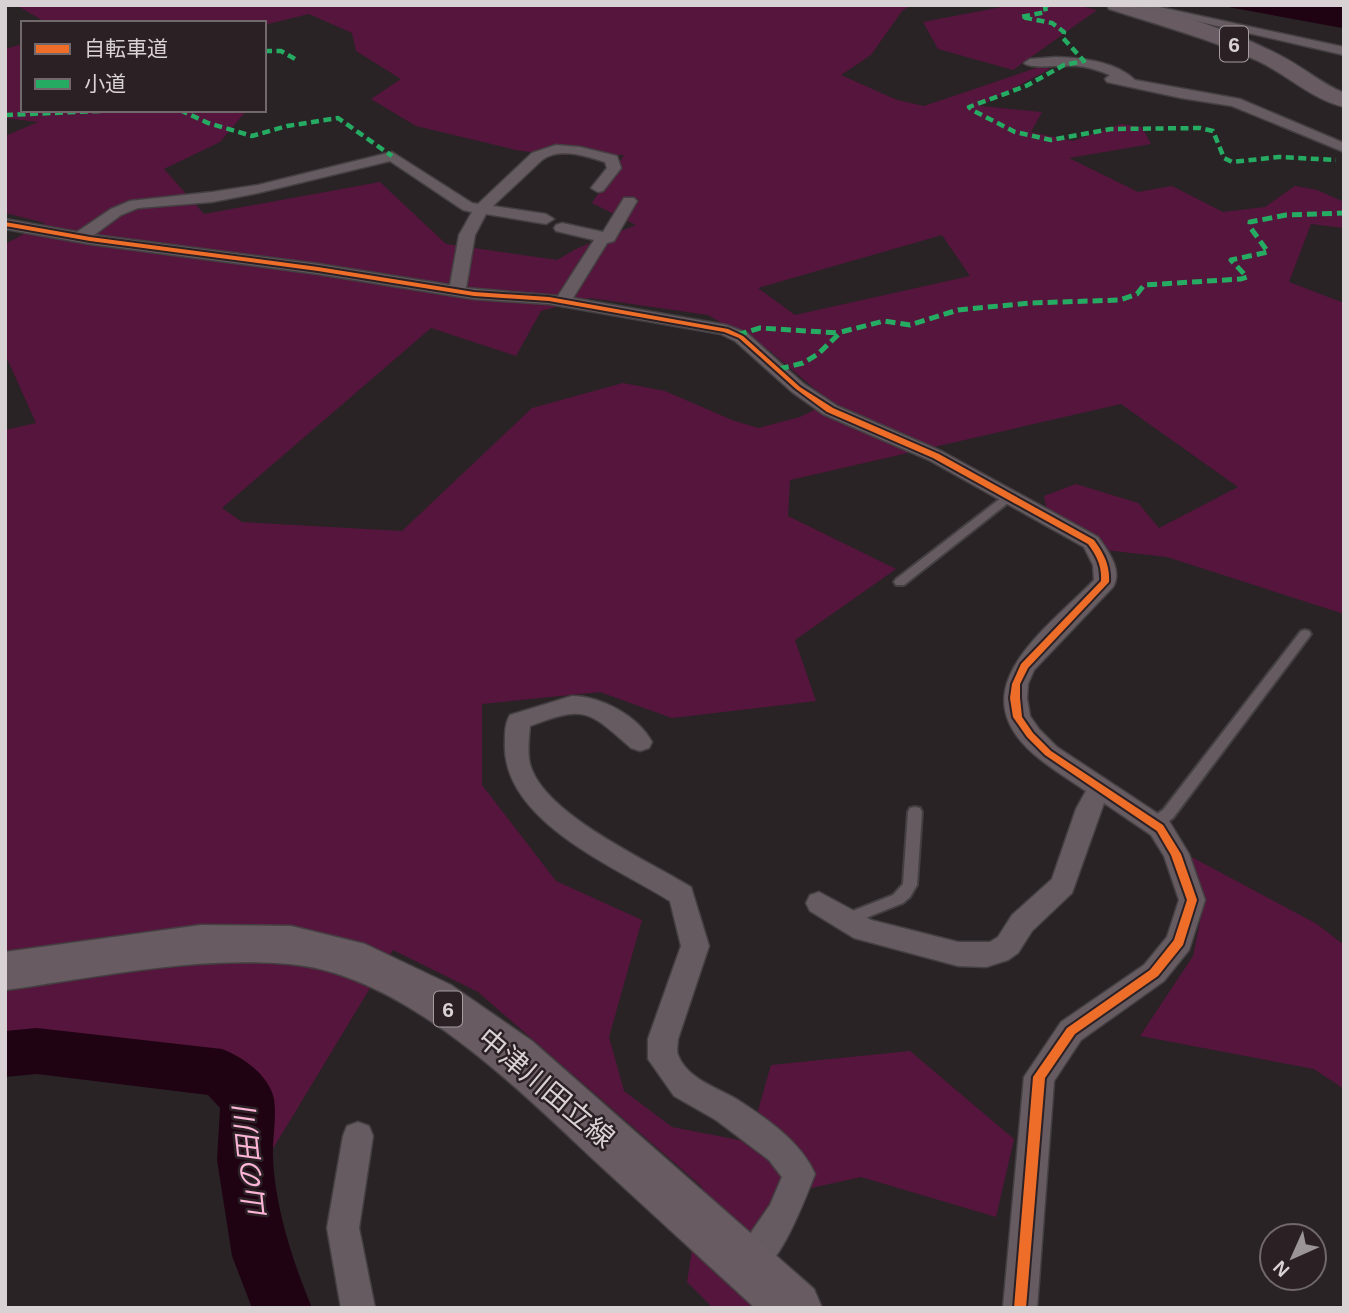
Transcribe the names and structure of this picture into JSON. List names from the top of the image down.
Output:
{
  "streets": {
    "main road": ["6", "中津川田立線"]
  },
  "water": ["山の田川"],
  "legend": ["自転車道", "小道"],
  "north": "bottom left"
}
